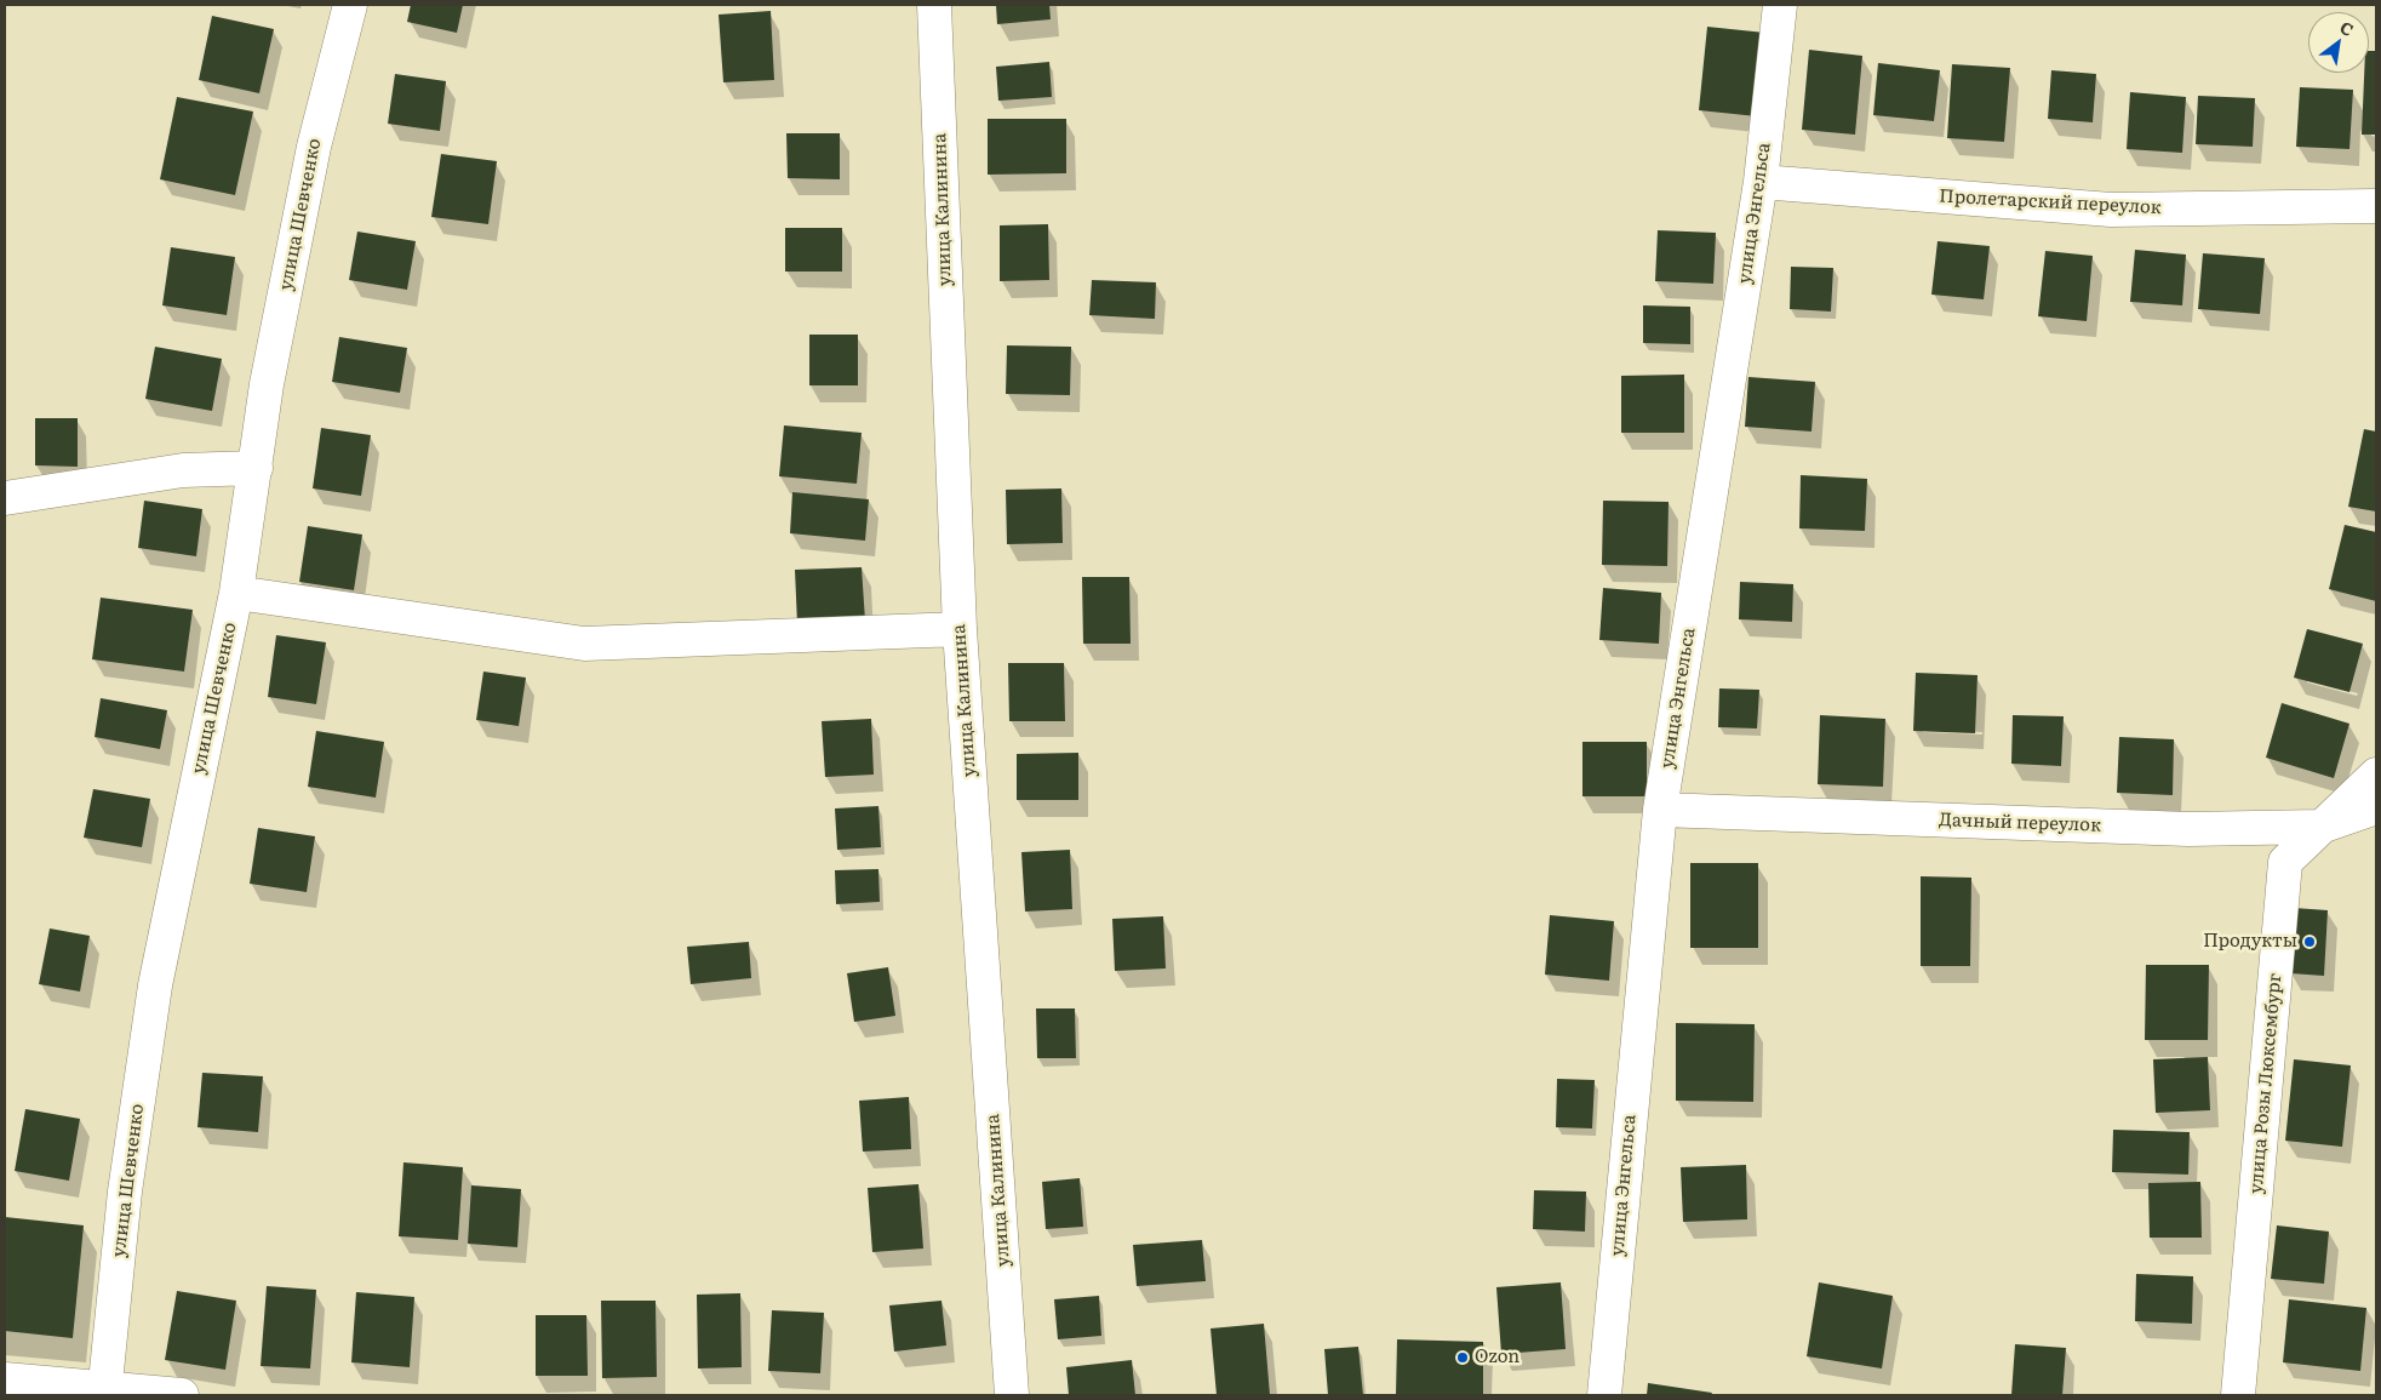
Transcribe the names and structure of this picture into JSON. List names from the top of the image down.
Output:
{
  "streets": {
    "street": [
      "Пролетарский переулок",
      "улица Калинина",
      "улица Энгельса",
      "улица Шевченко",
      "Дачный переулок",
      "улица Розы Люксембург"
    ]
  },
  "crossings": [
    ["Пролетарский переулок", "улица Энгельса"],
    ["улица Энгельса", "Дачный переулок"],
    ["Дачный переулок", "улица Розы Люксембург"]
  ],
  "places": ["Продукты", "Ozon"],
  "north": "top right"
}
